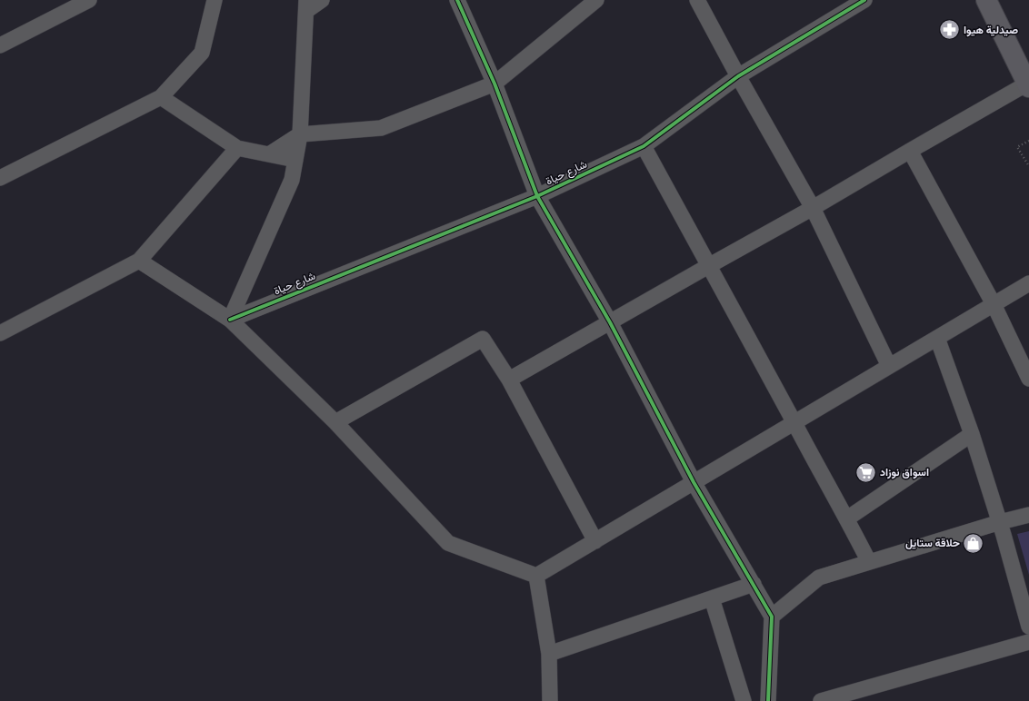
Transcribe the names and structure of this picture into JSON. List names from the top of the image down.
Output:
{
  "streets": {
    "street": ["شارع حياة"]
  },
  "places": {
    "pharmacy": ["صيدلية هيوا"],
    "supermarket": ["اسواق نوزاد"],
    "shop": ["حلاقة ستايل"]
  }
}
